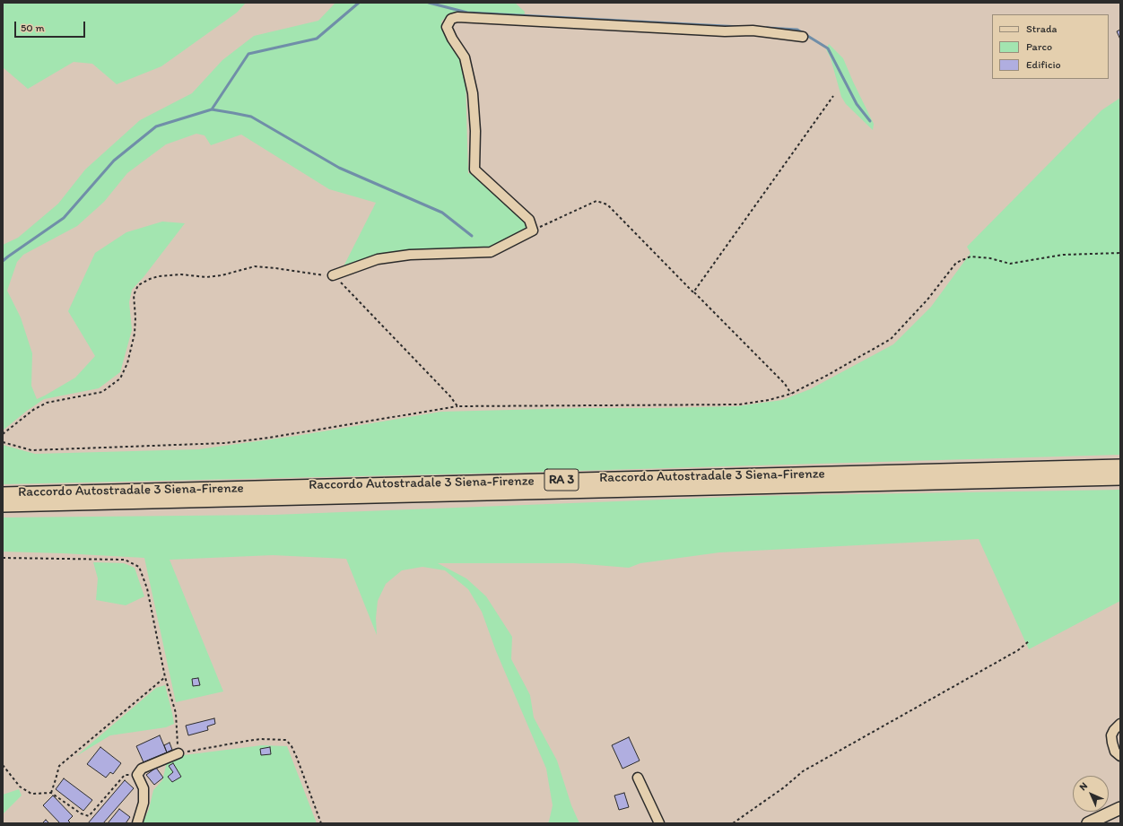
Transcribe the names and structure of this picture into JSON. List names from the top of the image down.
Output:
{
  "streets": {
    "highway": ["Raccordo Autostradale 3 Siena-Firenze", "RA 3"]
  },
  "legend": ["Strada", "Parco", "Edificio"],
  "scale_bar": "50 m",
  "north": "top left"
}
